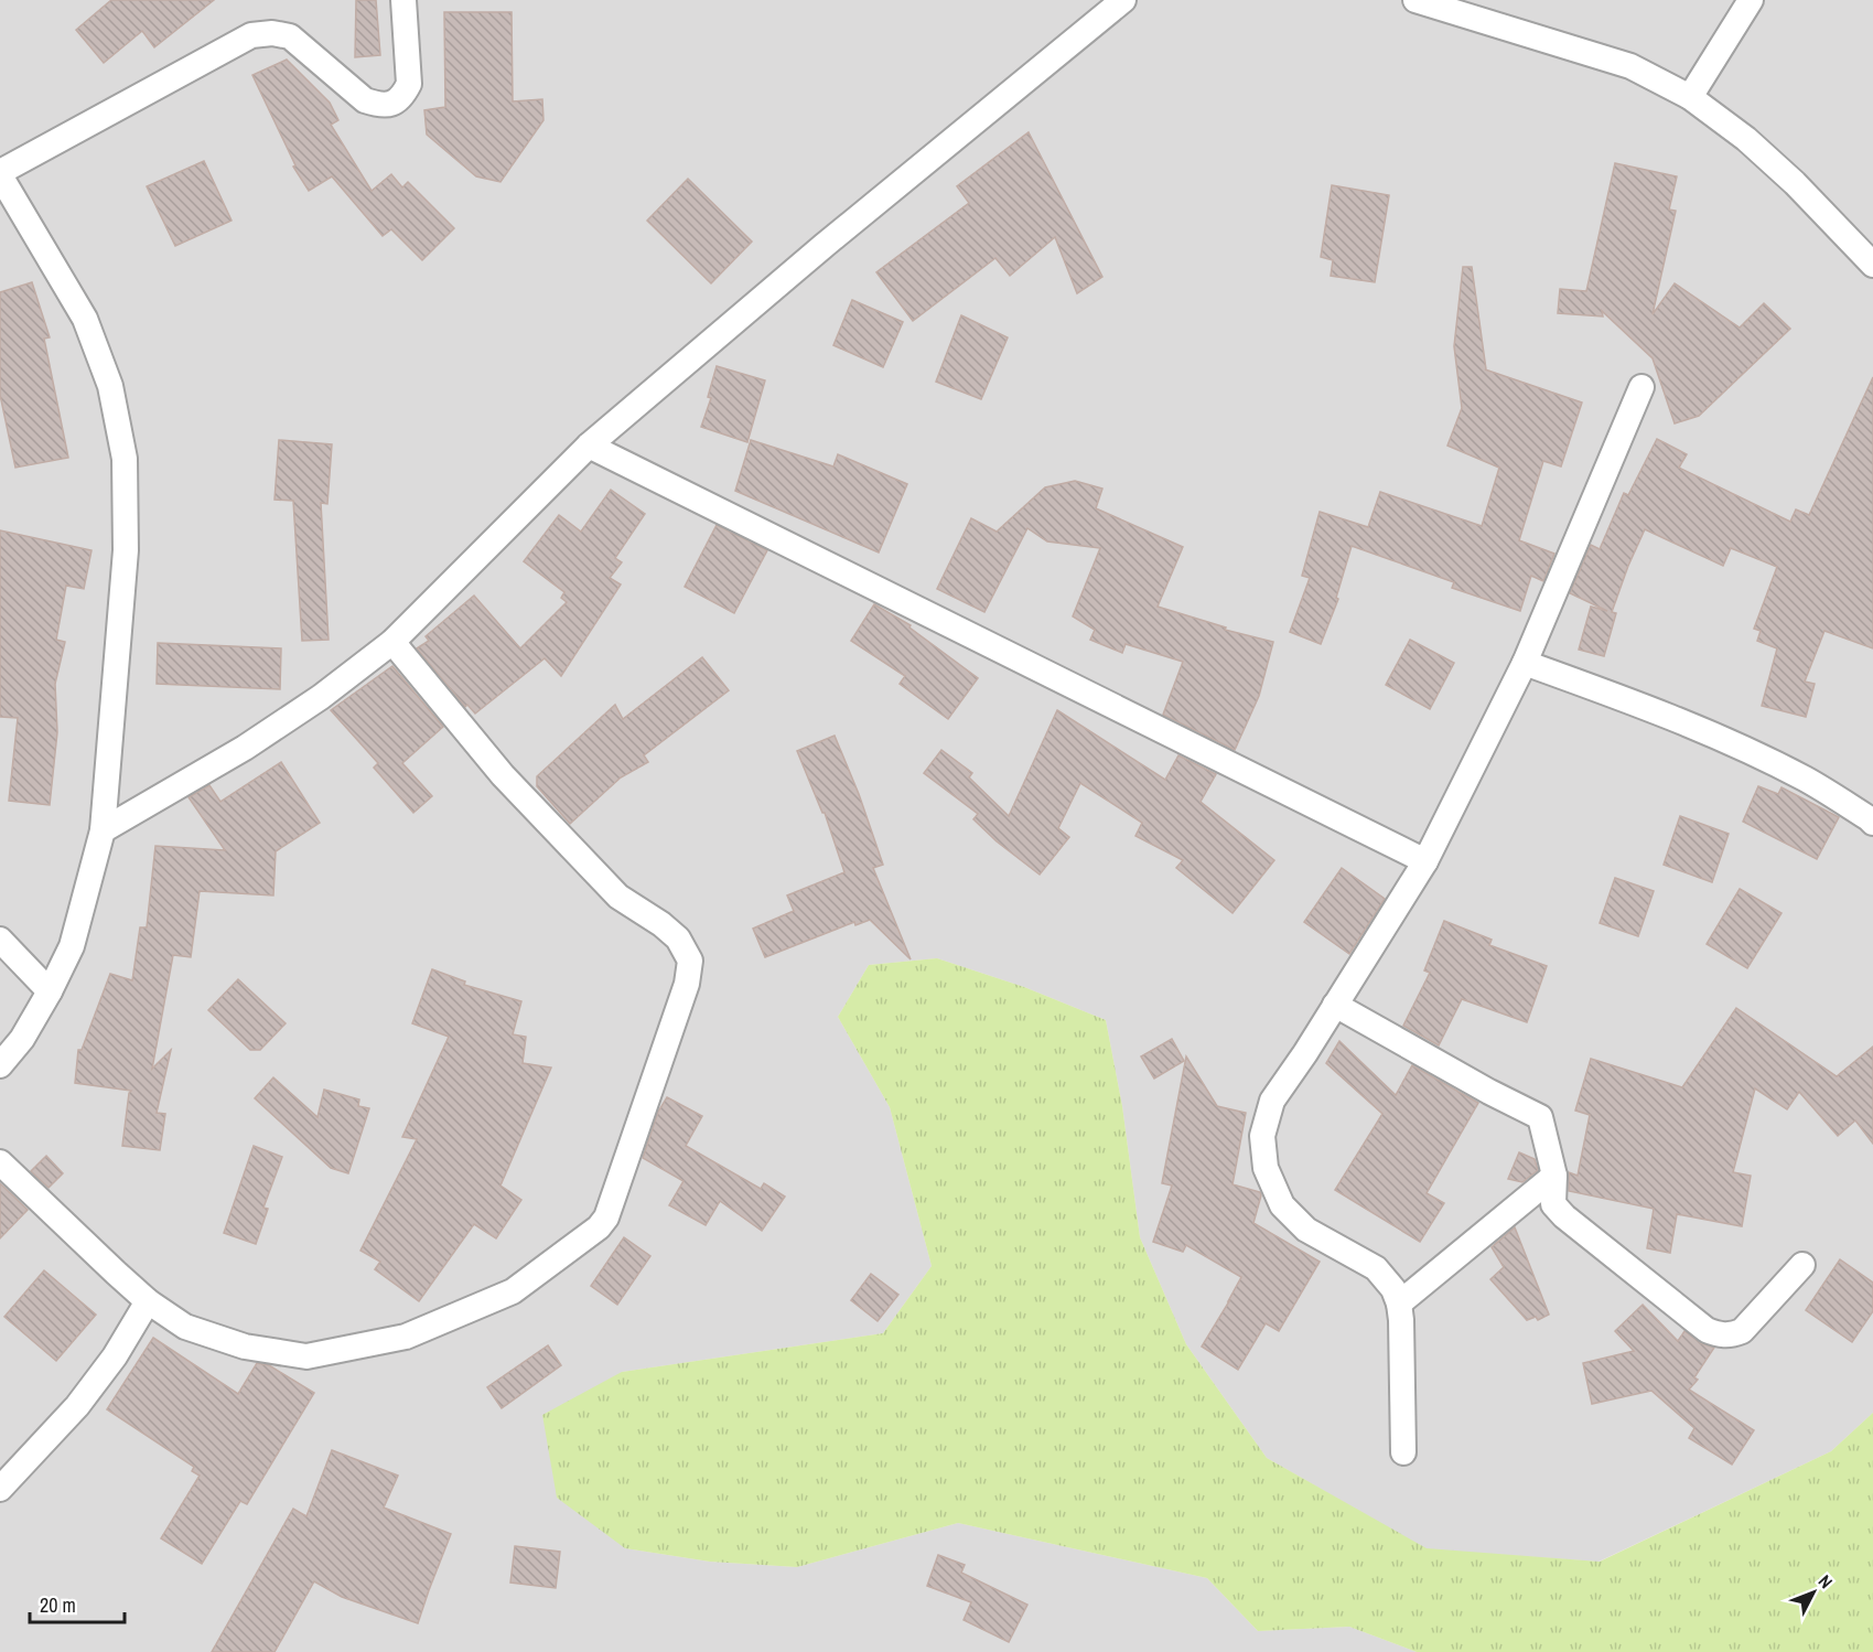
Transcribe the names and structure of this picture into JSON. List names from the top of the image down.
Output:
{
  "scale_bar": "20 m",
  "north": "top right"
}
